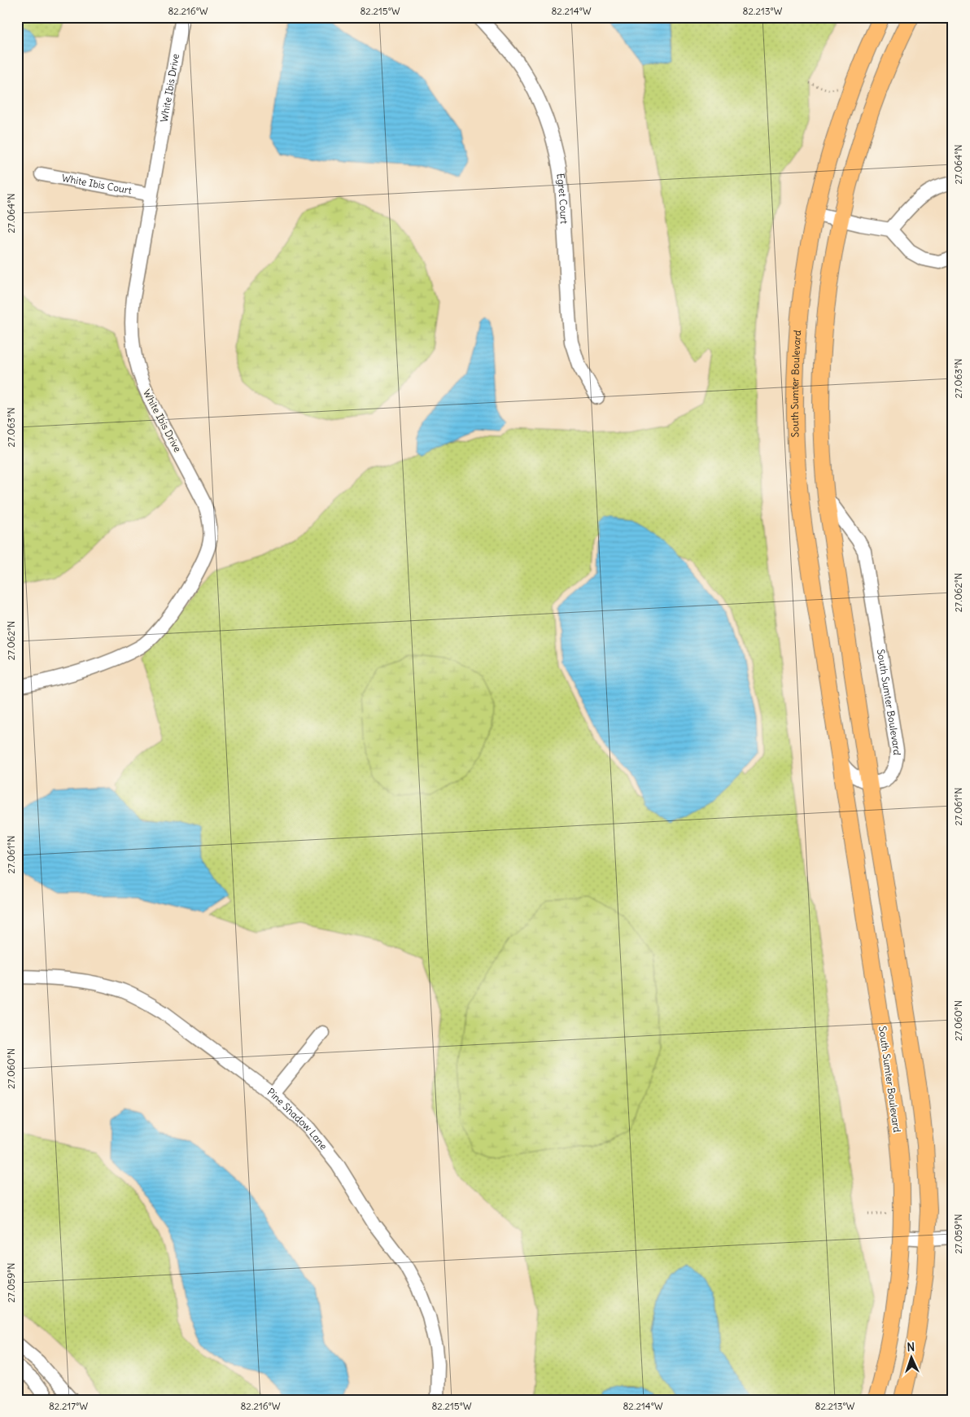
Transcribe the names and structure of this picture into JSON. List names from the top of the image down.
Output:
{
  "streets": {
    "main road": ["South Sumter Boulevard"],
    "street": [
      "White Ibis Drive",
      "White Ibis Court",
      "Egret Court",
      "Pine Shadow Lane"
    ]
  },
  "crossings": [
    ["White Ibis Drive", "White Ibis Court"]
  ],
  "north": "top",
  "coordinates": [
    "82.216°W",
    "82.215°W",
    "82.214°W",
    "82.213°W",
    "27.064°N",
    "27.063°N",
    "27.062°N",
    "27.061°N",
    "27.060°N",
    "27.059°N",
    "82.217°W"
  ]
}
